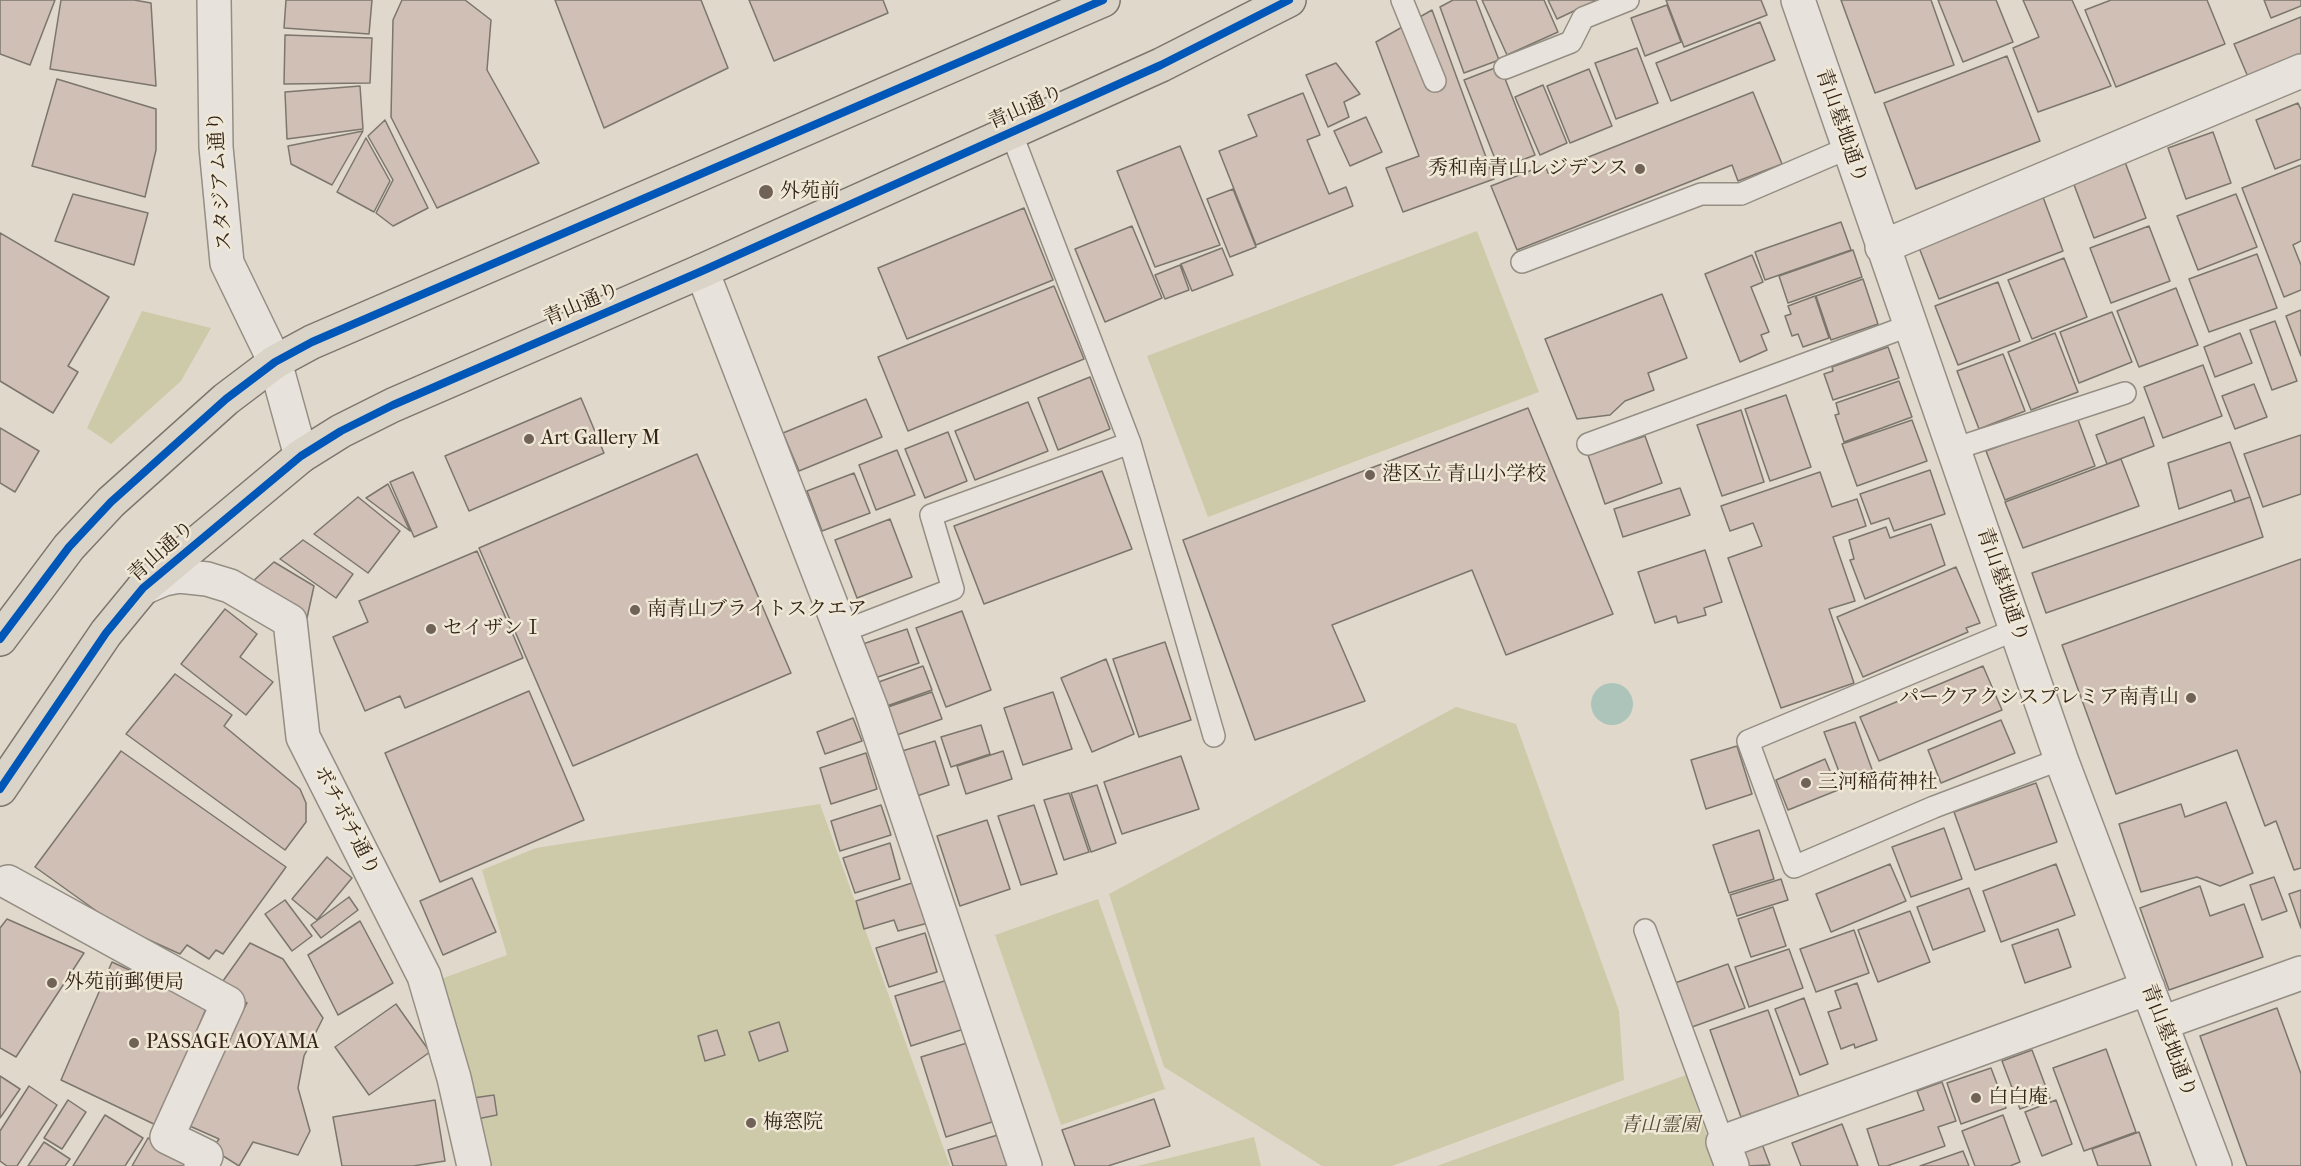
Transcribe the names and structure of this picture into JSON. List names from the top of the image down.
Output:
{
  "streets": {
    "highway": ["青山通り"],
    "street": ["青山墓地通り", "スタジアム通り", "ボチボチ通り"]
  },
  "crossings": [
    ["青山通り", "スタジアム通り"],
    ["青山通り", "ボチボチ通り"]
  ],
  "parks": ["青山霊園"],
  "places": [
    "秀和南青山レジデンス",
    "外苑前",
    "Art Gallery M",
    "港区立 青山小学校",
    "南青山ブライトスクエア",
    "セイザンⅠ",
    "パークアクシスプレミア南青山",
    "三河稲荷神社",
    "外苑前郵便局",
    "PASSAGE AOYAMA",
    "白白庵",
    "梅窓院"
  ]
}
